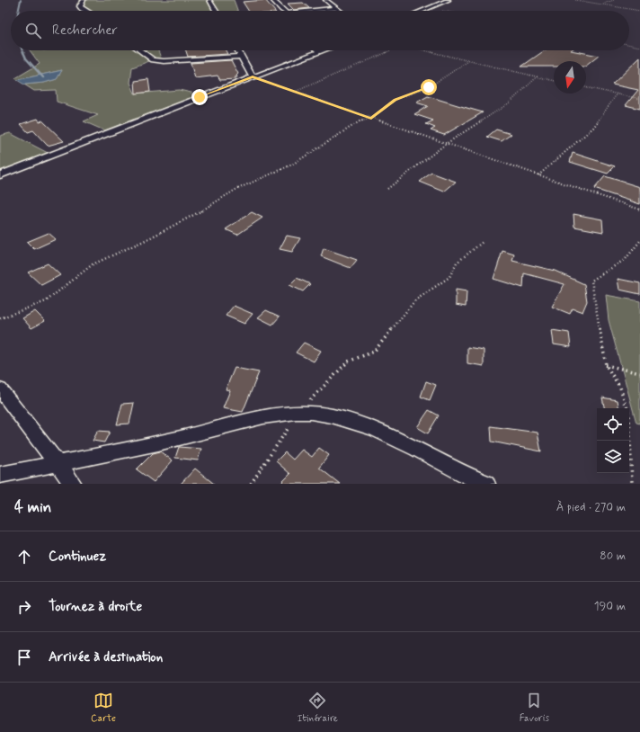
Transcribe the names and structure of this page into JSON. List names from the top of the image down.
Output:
{
  "north": "bottom",
  "page": {
    "search": "Rechercher",
    "heading": ["4 min", "À pied · 270 m"],
    "list": [
      ["Continuez", "80 m"],
      ["Tournez à droite", "190 m"],
      "Arrivée à destination"
    ],
    "nav": ["Carte", "Itinéraire", "Favoris"]
  }
}
